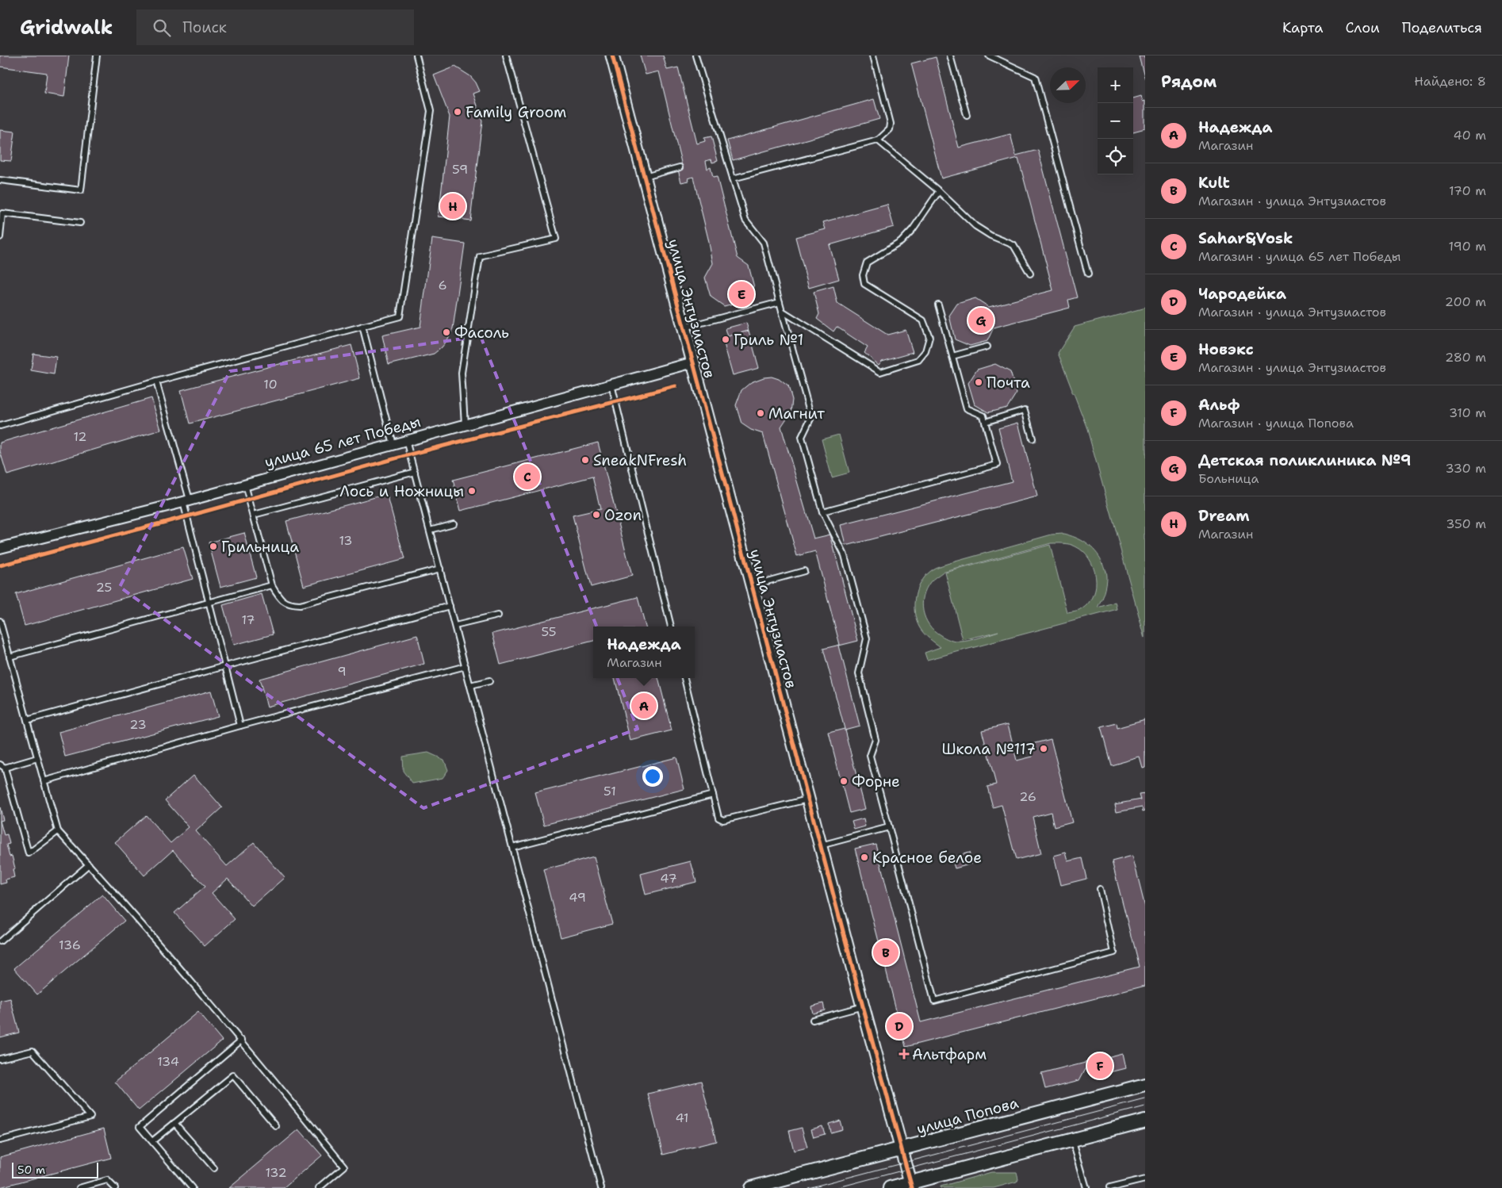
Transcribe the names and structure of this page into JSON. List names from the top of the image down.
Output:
{
  "streets": {
    "main road": ["улица Попова"],
    "street": ["улица Энтузиастов", "улица 65 лет Победы"]
  },
  "crossings": [
    ["улица Энтузиастов", "улица 65 лет Победы"],
    ["улица Энтузиастов", "улица Попова"]
  ],
  "places": {
    "other": [
      "Family Groom",
      "Фасоль",
      "Гриль №1",
      "Почта",
      "Магнит",
      "SneakNFresh",
      "Лось и Ножницы",
      "Ozon",
      "Грильница",
      "Школа №117",
      "Форне",
      "Красное белое"
    ],
    "health": ["Альтфарм"]
  },
  "house_numbers": [
    "59",
    "6",
    "10",
    "12",
    "13",
    "25",
    "17",
    "55",
    "9",
    "23",
    "51",
    "26",
    "47",
    "49",
    "136",
    "134",
    "41",
    "132"
  ],
  "scale_bar": "50 m",
  "north": "top right",
  "page": {
    "header": "Gridwalk",
    "search": "Поиск",
    "nav": ["Карта", "Слои", "Поделиться"],
    "heading": ["Рядом", "Найдено: 8"],
    "map_buttons": ["+", "−"],
    "list": [
      {
        "mark": "A",
        "name": "Надежда",
        "note": "Магазин",
        "value": "40 m"
      },
      {
        "mark": "B",
        "name": "Kult",
        "note": "Магазин · улица Энтузиастов",
        "value": "170 m"
      },
      {
        "mark": "C",
        "name": "Sahar&Vosk",
        "note": "Магазин · улица 65 лет Победы",
        "value": "190 m"
      },
      {
        "mark": "D",
        "name": "Чародейка",
        "note": "Магазин · улица Энтузиастов",
        "value": "200 m"
      },
      {
        "mark": "E",
        "name": "Новэкс",
        "note": "Магазин · улица Энтузиастов",
        "value": "280 m"
      },
      {
        "mark": "F",
        "name": "Альф",
        "note": "Магазин · улица Попова",
        "value": "310 m"
      },
      {
        "mark": "G",
        "name": "Детская поликлиника №9",
        "note": "Больница",
        "value": "330 m"
      },
      {
        "mark": "H",
        "name": "Dream",
        "note": "Магазин",
        "value": "350 m"
      }
    ],
    "pins": [
      "H",
      "E",
      "G",
      "C",
      "A",
      "B",
      "D",
      "F"
    ],
    "popup": ["Надежда", "Магазин"],
    "scale": "50 m"
  }
}
